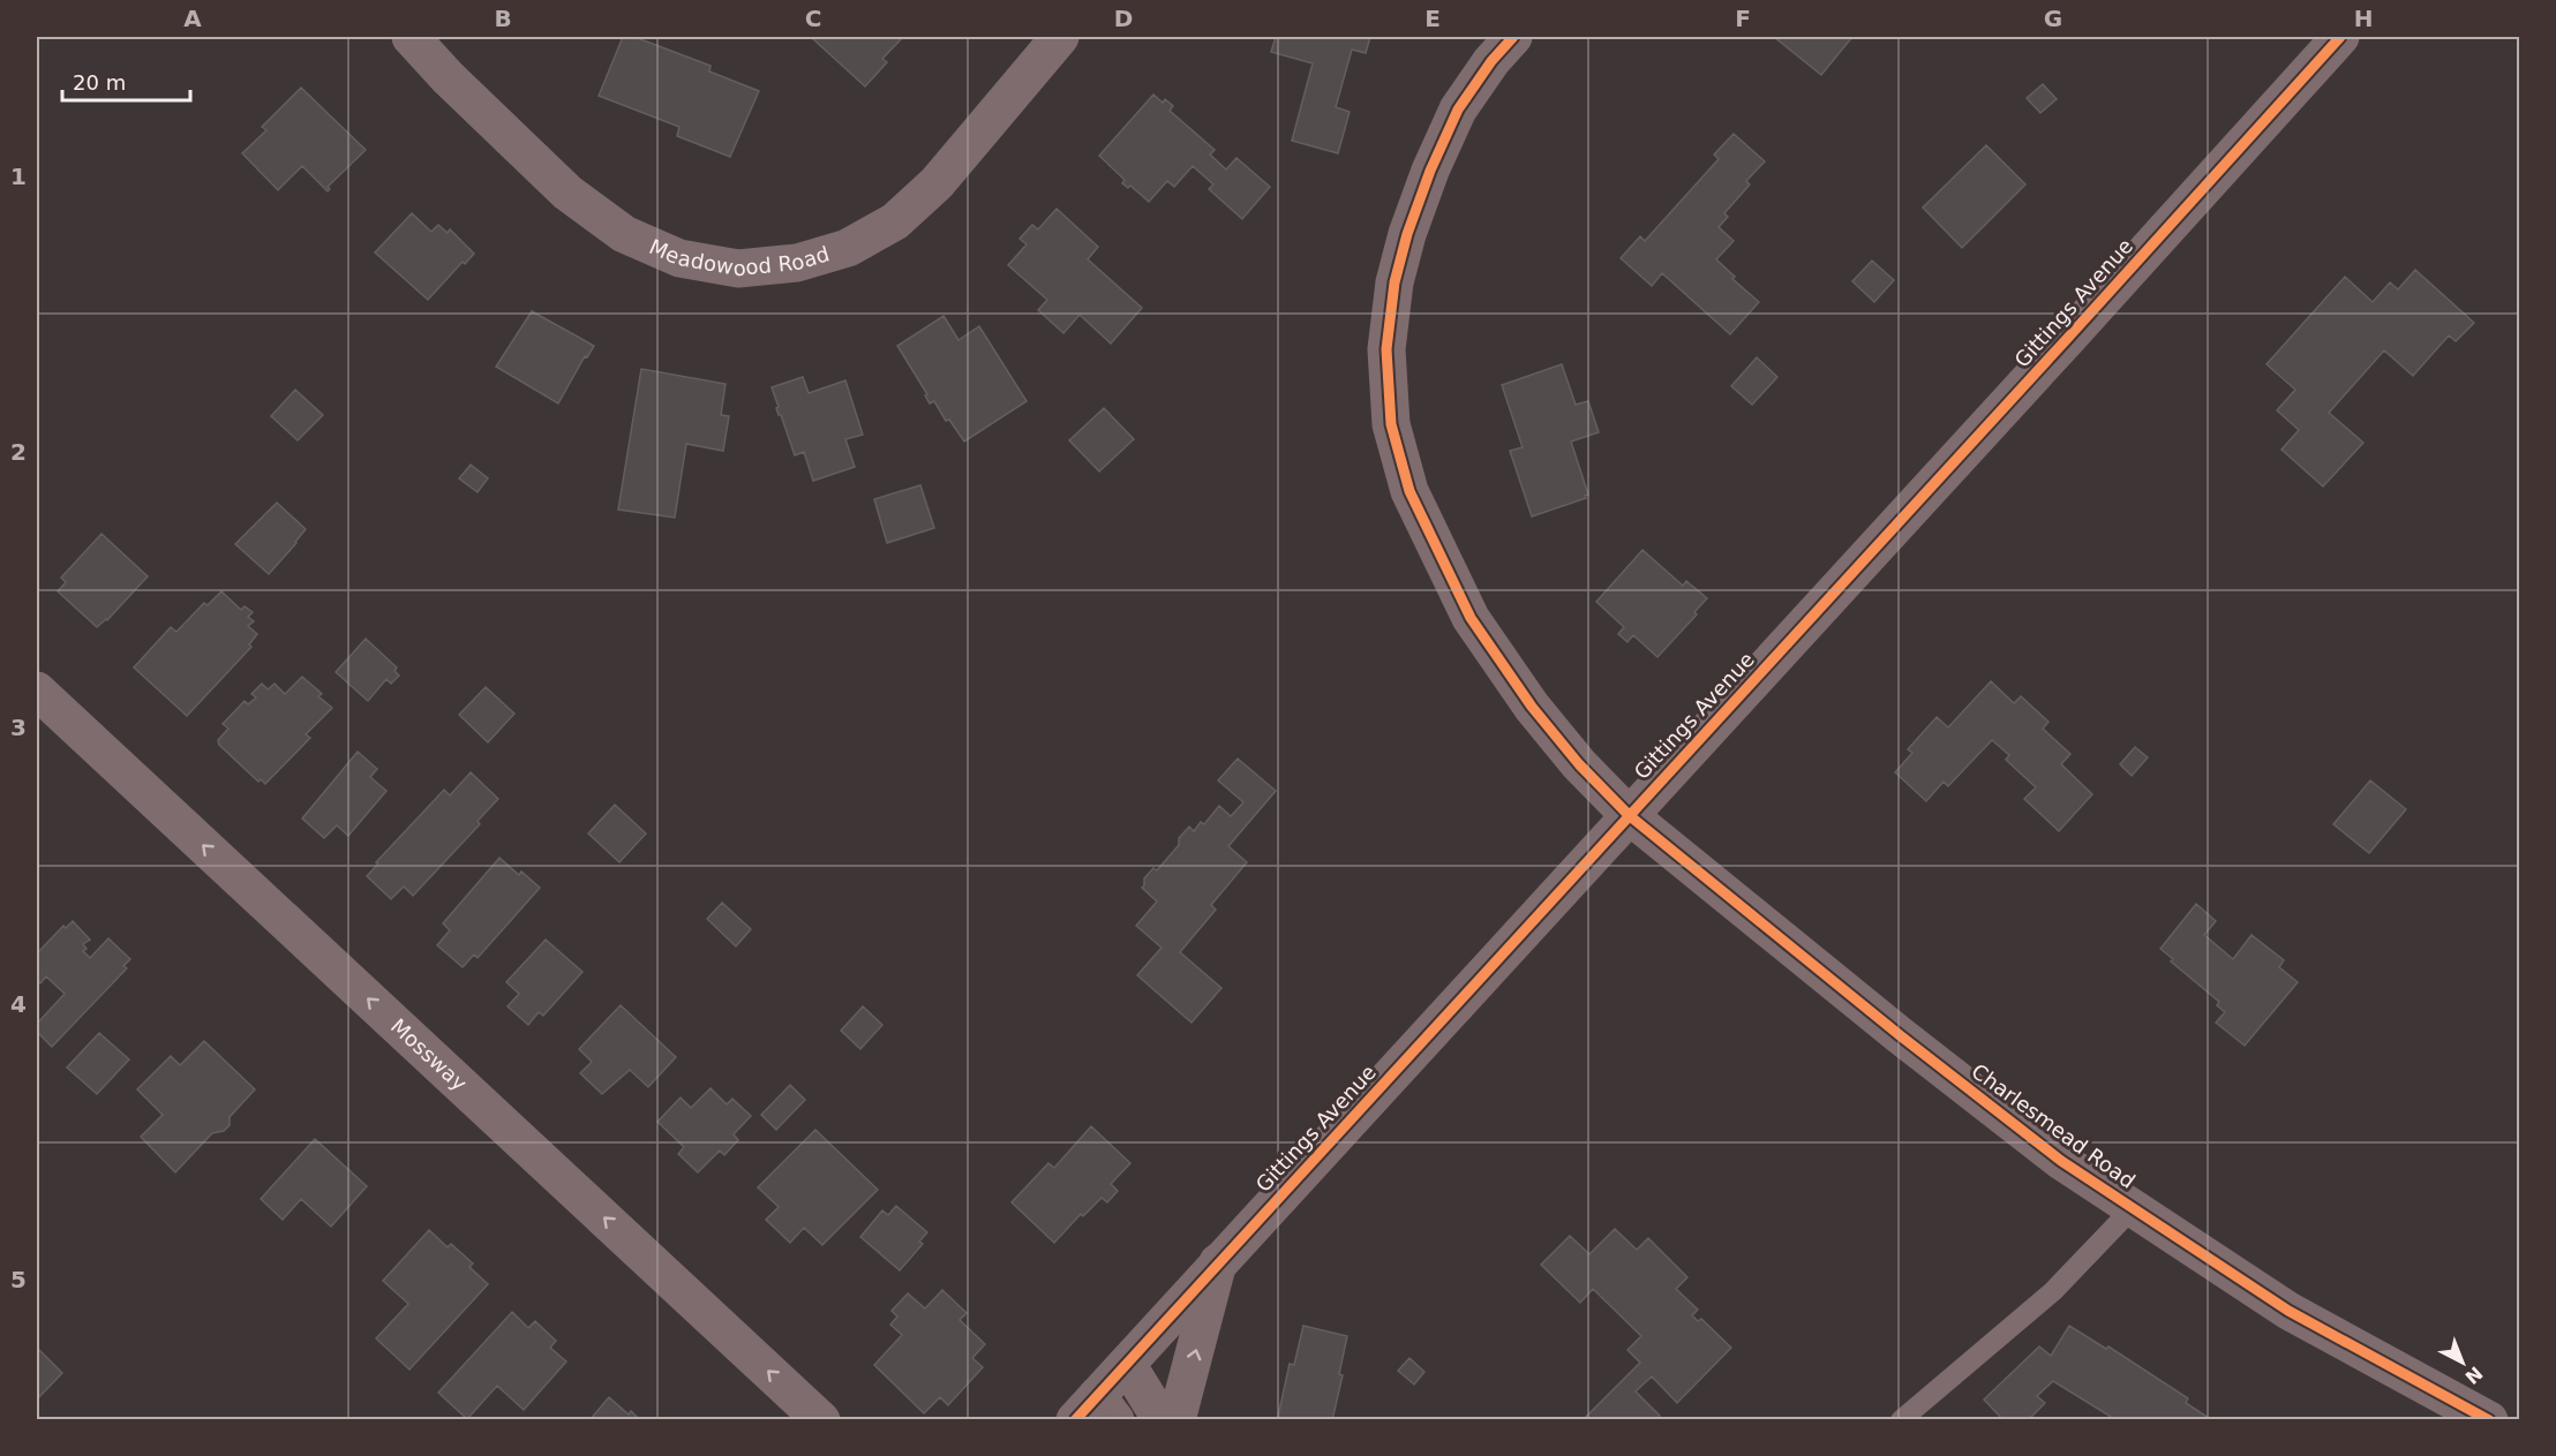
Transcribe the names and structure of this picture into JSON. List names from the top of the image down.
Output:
{
  "streets": {
    "street": [
      "Meadowood Road",
      "Gittings Avenue",
      "Mossway",
      "Charlesmead Road"
    ]
  },
  "crossings": [
    ["Gittings Avenue", "Charlesmead Road"]
  ],
  "one_way": ["Mossway"],
  "scale_bar": "20 m",
  "north": "bottom right",
  "grid": {
    "columns": [
      "A",
      "B",
      "C",
      "D",
      "E",
      "F",
      "G",
      "H"
    ],
    "rows": [
      "1",
      "2",
      "3",
      "4",
      "5"
    ]
  }
}
